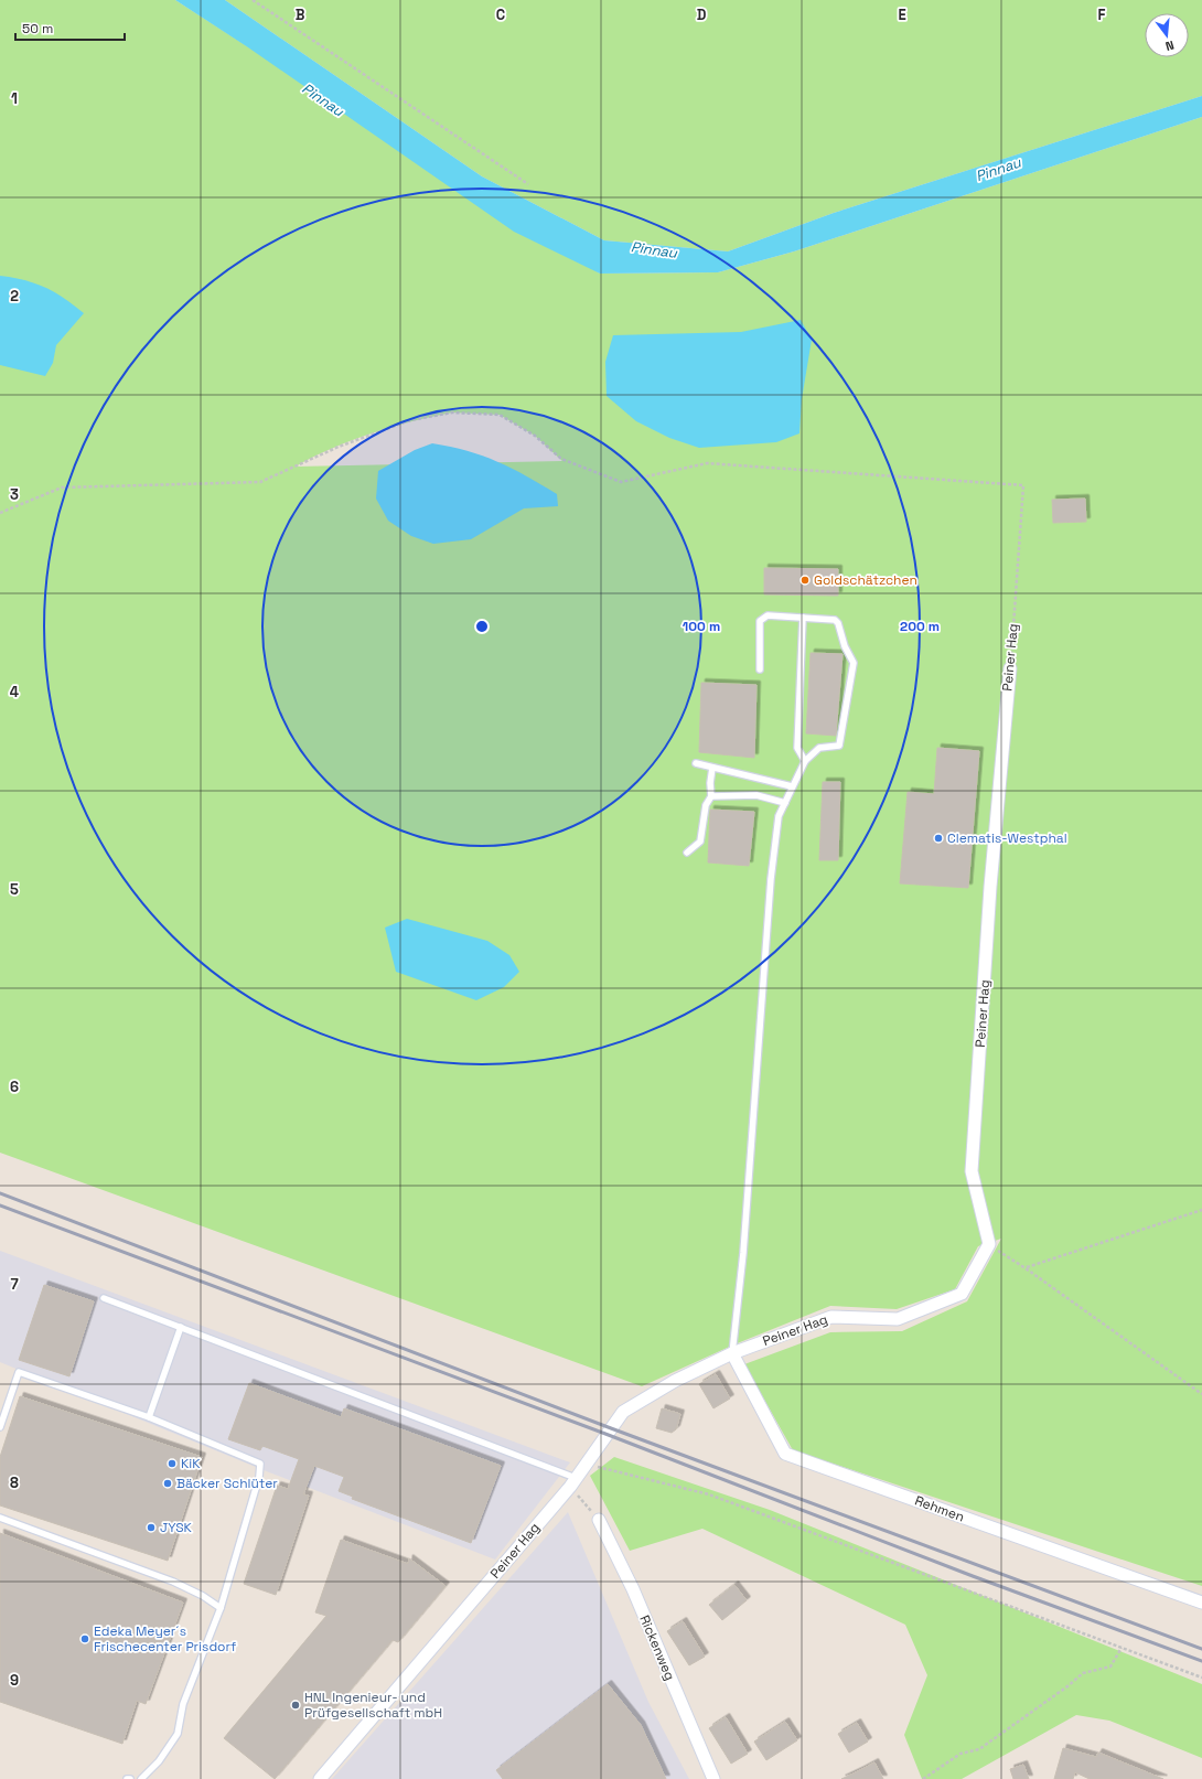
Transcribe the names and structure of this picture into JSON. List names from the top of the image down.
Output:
{
  "streets": {
    "street": ["Peiner Hag", "Rehmen", "Rickenweg"]
  },
  "crossings": [
    ["Peiner Hag", "Rehmen"]
  ],
  "water": ["Pinnau"],
  "places": [
    "Goldschätzchen",
    "Clematis-Westphal",
    "KiK",
    "Bäcker Schlüter",
    "JYSK",
    "Edeka Meyer´s Frischecenter Prisdorf",
    "HNL Ingenieur- und Prüfgesellschaft mbH"
  ],
  "scale_bar": "50 m",
  "north": "bottom",
  "grid": {
    "columns": [
      "B",
      "C",
      "D",
      "E",
      "F"
    ],
    "rows": [
      "1",
      "2",
      "3",
      "4",
      "5",
      "6",
      "7",
      "8",
      "9"
    ]
  },
  "rings": ["100 m", "200 m"]
}
